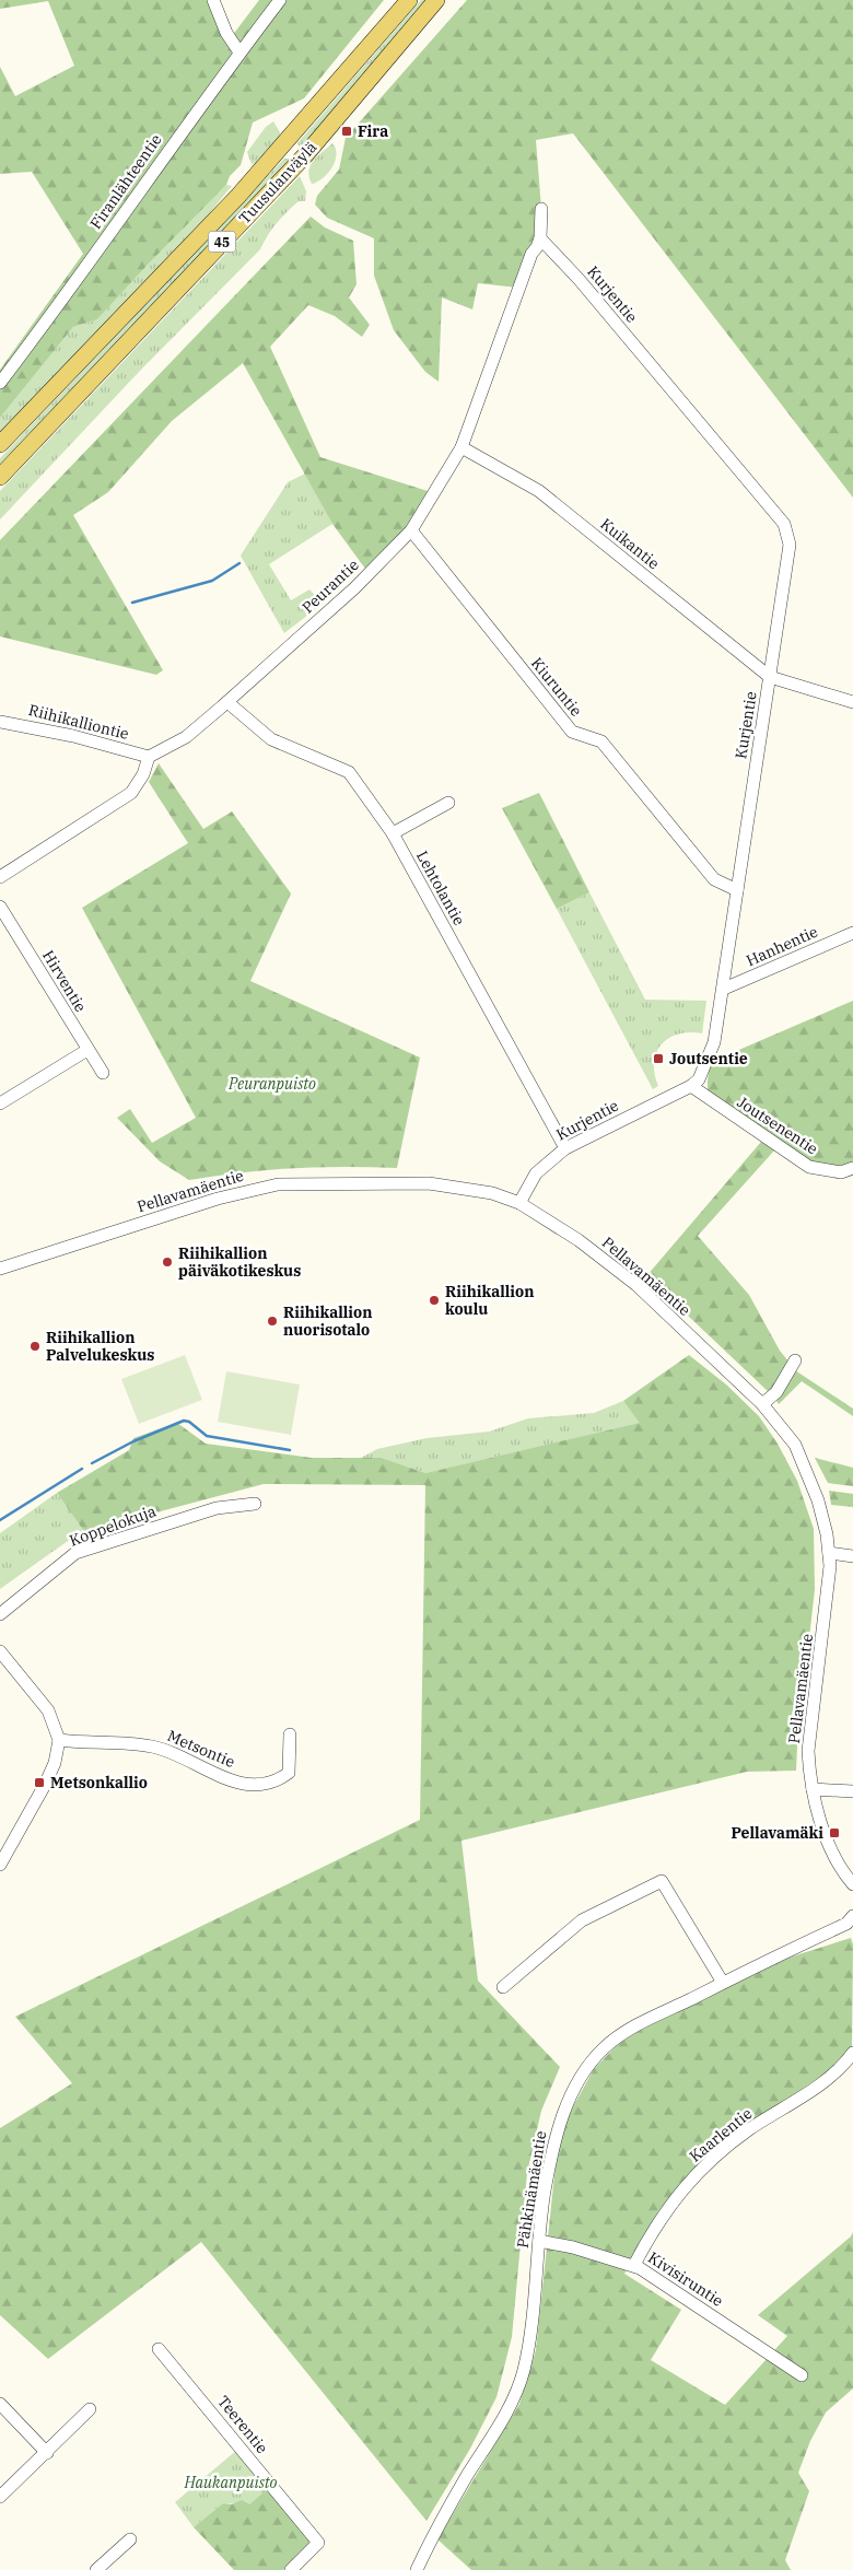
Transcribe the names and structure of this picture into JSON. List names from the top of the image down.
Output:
{
  "streets": {
    "main road": ["Tuusulanväylä", "45"],
    "street": [
      "Firanlähteentie",
      "Kurjentie",
      "Kuikantie",
      "Peurantie",
      "Kiuruntie",
      "Riihikalliontie",
      "Lehtolantie",
      "Hanhentie",
      "Hirventie",
      "Joutsenentie",
      "Pellavamäentie",
      "Koppelokuja",
      "Metsontie",
      "Kaarlentie",
      "Pähkinämäentie",
      "Kivisiruntie",
      "Teerentie"
    ]
  },
  "crossings": [
    ["Kurjentie", "Kuikantie"],
    ["Kurjentie", "Peurantie"],
    ["Kurjentie", "Kiuruntie"],
    ["Kurjentie", "Lehtolantie"],
    ["Kurjentie", "Hanhentie"],
    ["Kurjentie", "Joutsenentie"],
    ["Kurjentie", "Pellavamäentie"],
    ["Kuikantie", "Peurantie"],
    ["Peurantie", "Kiuruntie"],
    ["Peurantie", "Riihikalliontie"],
    ["Peurantie", "Lehtolantie"],
    ["Kaarlentie", "Kivisiruntie"],
    ["Pähkinämäentie", "Kivisiruntie"]
  ],
  "parks": ["Peuranpuisto", "Haukanpuisto"],
  "places": {
    "transit": [
      "Fira",
      "Joutsentie",
      "Metsonkallio",
      "Pellavamäki"
    ],
    "other": [
      "Riihikallion päiväkotikeskus",
      "Riihikallion koulu",
      "Riihikallion nuorisotalo",
      "Riihikallion Palvelukeskus"
    ]
  }
}
